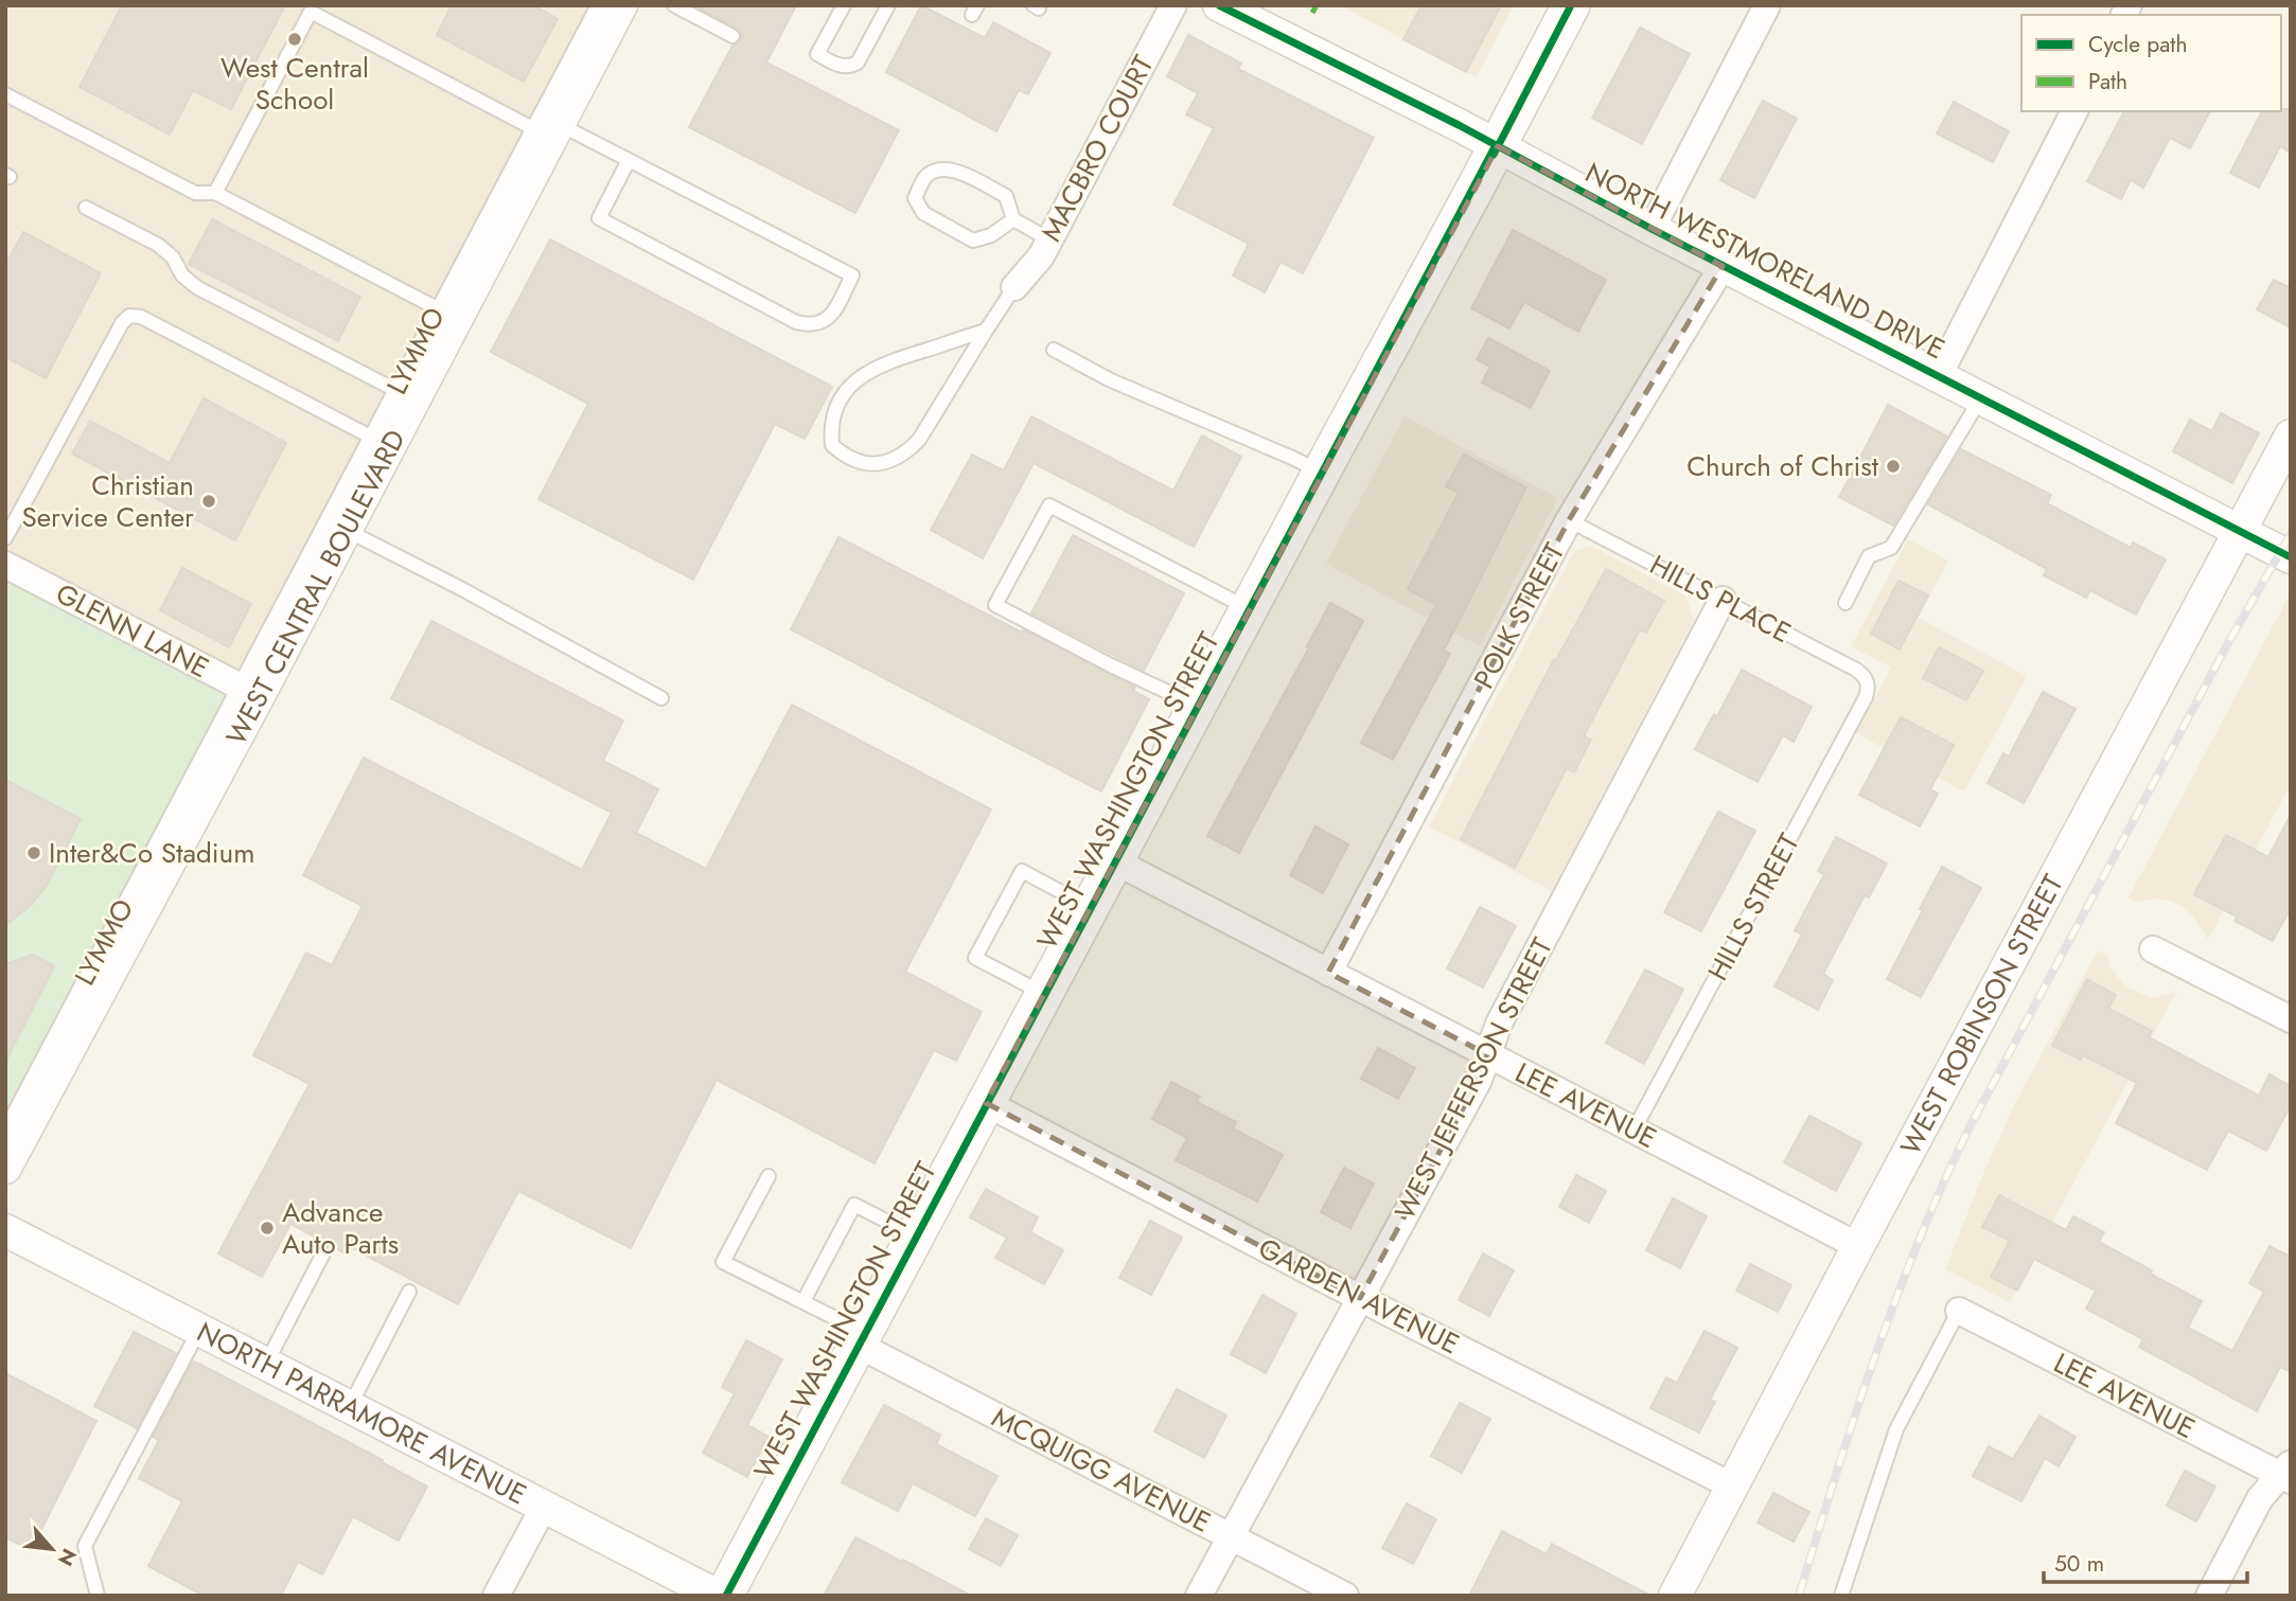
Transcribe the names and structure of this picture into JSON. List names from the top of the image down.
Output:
{
  "streets": {
    "main road": ["WEST WASHINGTON STREET"],
    "street": [
      "MACBRO COURT",
      "NORTH WESTMORELAND DRIVE",
      "WEST CENTRAL BOULEVARD",
      "POLK STREET",
      "GLENN LANE",
      "WEST ROBINSON STREET",
      "WEST JEFFERSON STREET",
      "LEE AVENUE",
      "GARDEN AVENUE",
      "NORTH PARRAMORE AVENUE",
      "MCQUIGG AVENUE"
    ],
    "lane": ["LYMMO", "HILLS PLACE", "HILLS STREET"]
  },
  "crossings": [
    ["NORTH WESTMORELAND DRIVE", "POLK STREET"],
    ["NORTH WESTMORELAND DRIVE", "WEST WASHINGTON STREET"],
    ["NORTH WESTMORELAND DRIVE", "WEST ROBINSON STREET"],
    ["LYMMO", "WEST CENTRAL BOULEVARD"],
    ["LYMMO", "GLENN LANE"],
    ["WEST CENTRAL BOULEVARD", "GLENN LANE"],
    ["HILLS PLACE", "POLK STREET"],
    ["HILLS PLACE", "HILLS STREET"],
    ["HILLS PLACE", "WEST JEFFERSON STREET"],
    ["POLK STREET", "LEE AVENUE"],
    ["WEST WASHINGTON STREET", "LEE AVENUE"],
    ["WEST WASHINGTON STREET", "GARDEN AVENUE"],
    ["WEST WASHINGTON STREET", "MCQUIGG AVENUE"],
    ["HILLS STREET", "LEE AVENUE"],
    ["WEST ROBINSON STREET", "LEE AVENUE"],
    ["WEST ROBINSON STREET", "GARDEN AVENUE"],
    ["WEST JEFFERSON STREET", "LEE AVENUE"],
    ["WEST JEFFERSON STREET", "GARDEN AVENUE"],
    ["WEST JEFFERSON STREET", "MCQUIGG AVENUE"]
  ],
  "places": [
    "West Central School",
    "Church of Christ",
    "Christian Service Center",
    "Inter&Co Stadium",
    "Advance Auto Parts"
  ],
  "legend": ["Cycle path", "Path"],
  "scale_bar": "50 m",
  "north": "bottom right"
}
